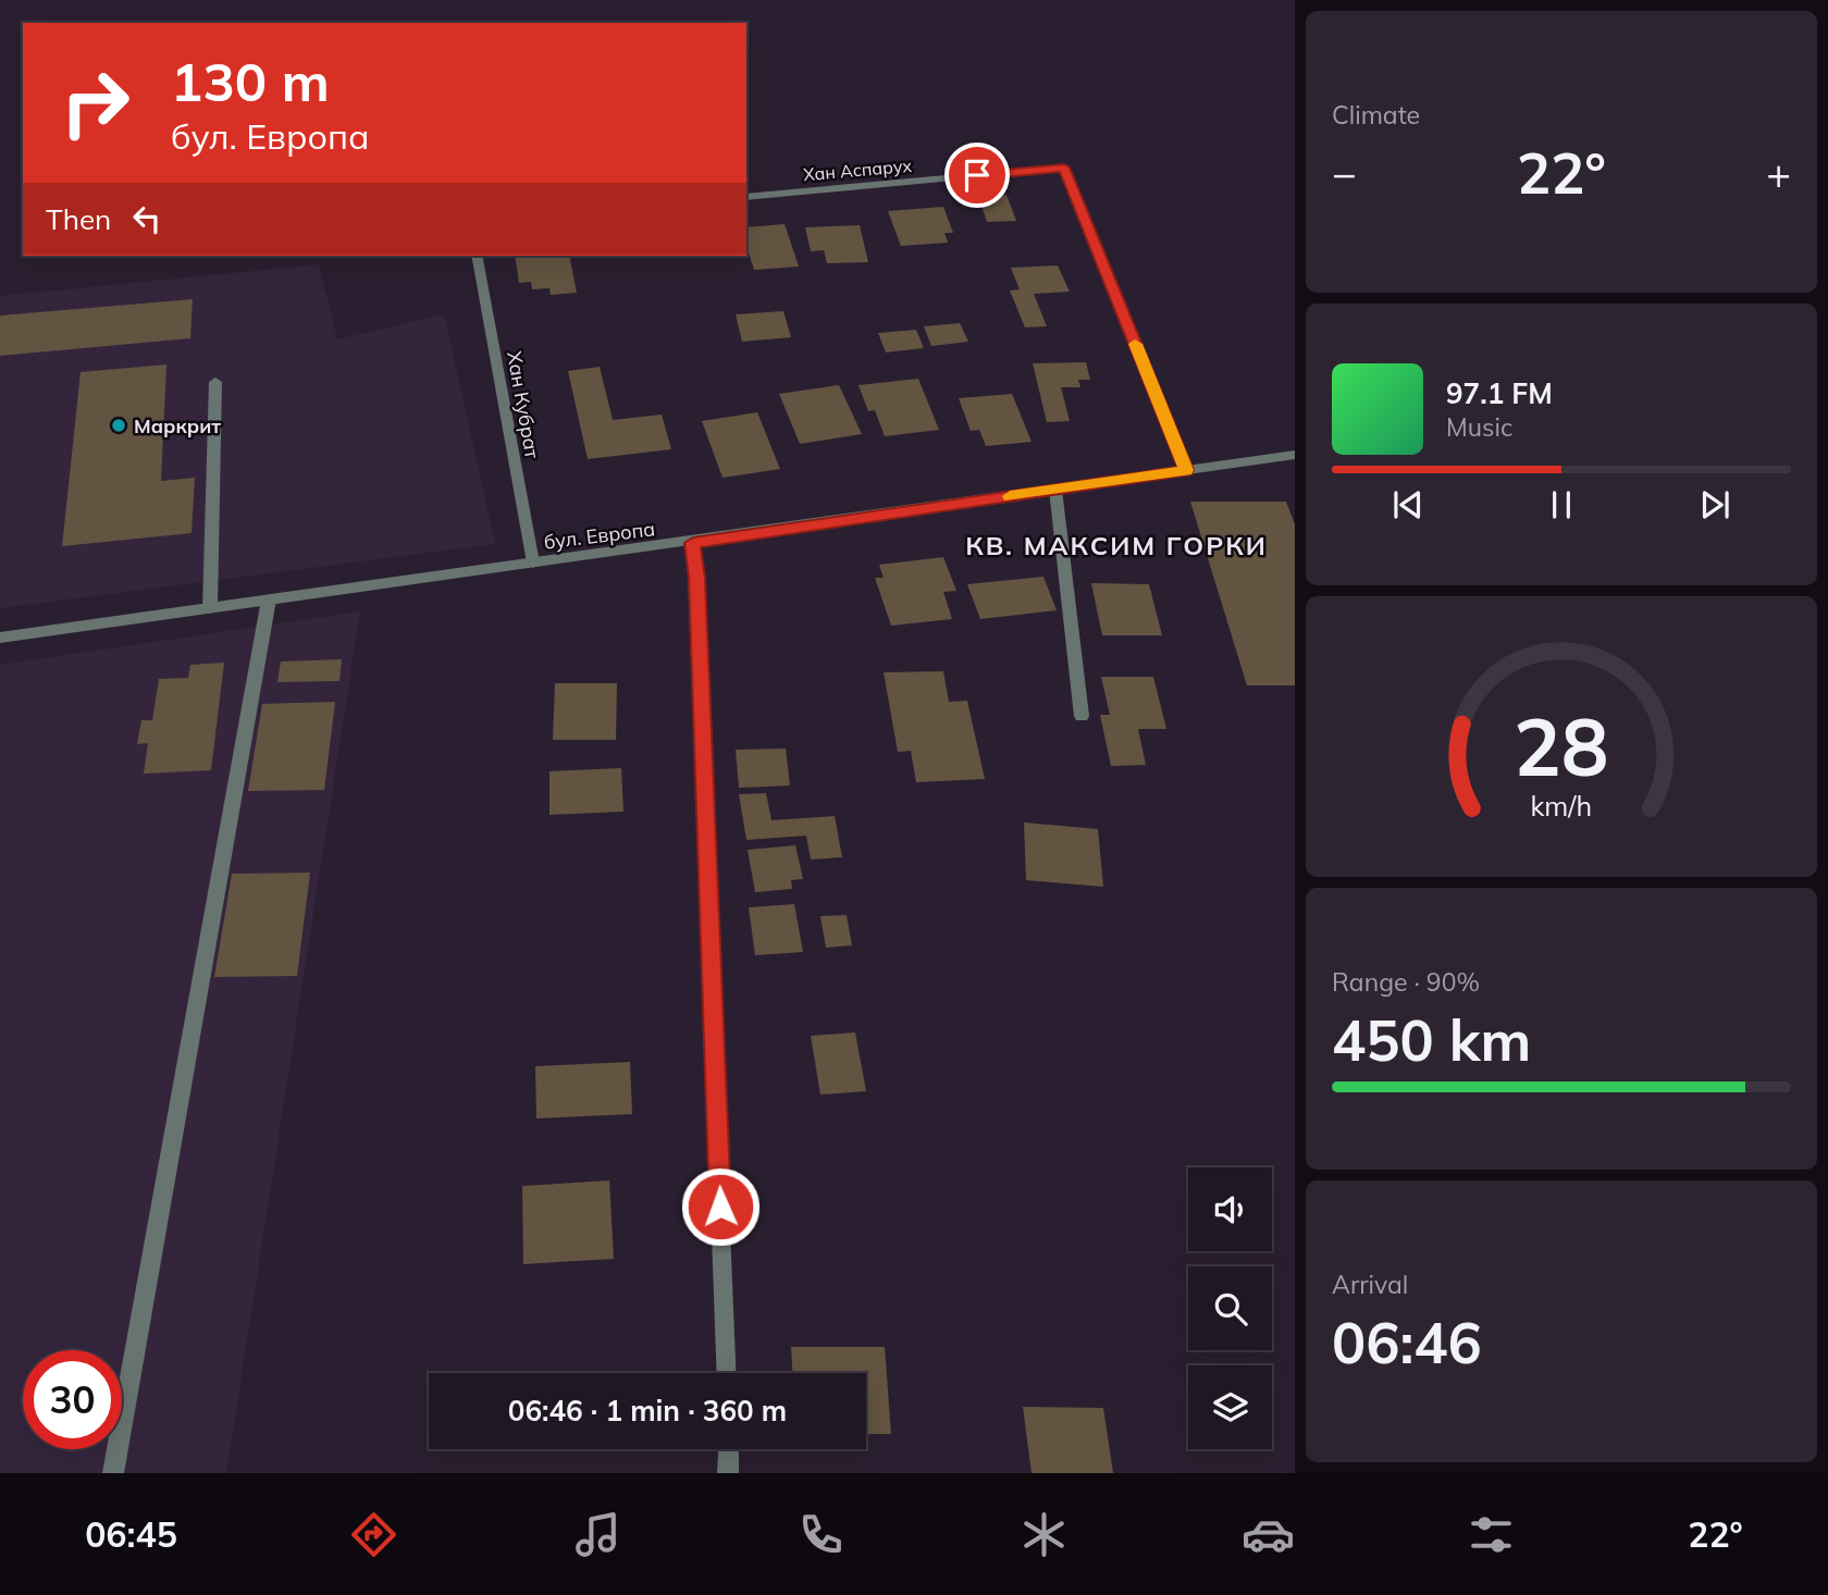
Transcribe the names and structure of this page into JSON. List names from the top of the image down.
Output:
{
  "streets": {
    "street": ["Хан Аспарух", "Хан Кубрат", "бул. Европа"]
  },
  "crossings": [
    ["Хан Аспарух", "бул. Европа"],
    ["Хан Кубрат", "бул. Европа"]
  ],
  "districts": ["КВ. МАКСИМ ГОРКИ"],
  "places": ["Маркрит"],
  "page": {
    "tile": [
      "Climate",
      ["Range · 90%", "450 km"],
      ["Arrival", "06:46"]
    ],
    "turn": ["130 m", "бул. Европа"],
    "heat": ["−", "22°", "+"],
    "then": "Then",
    "song": ["97.1 FM", "Music"],
    "limit": "30",
    "trip": "06:46 · 1 min · 360 m",
    "tabs": ["06:45", "22°"],
    "gauge": ["28", "km/h"]
  }
}
